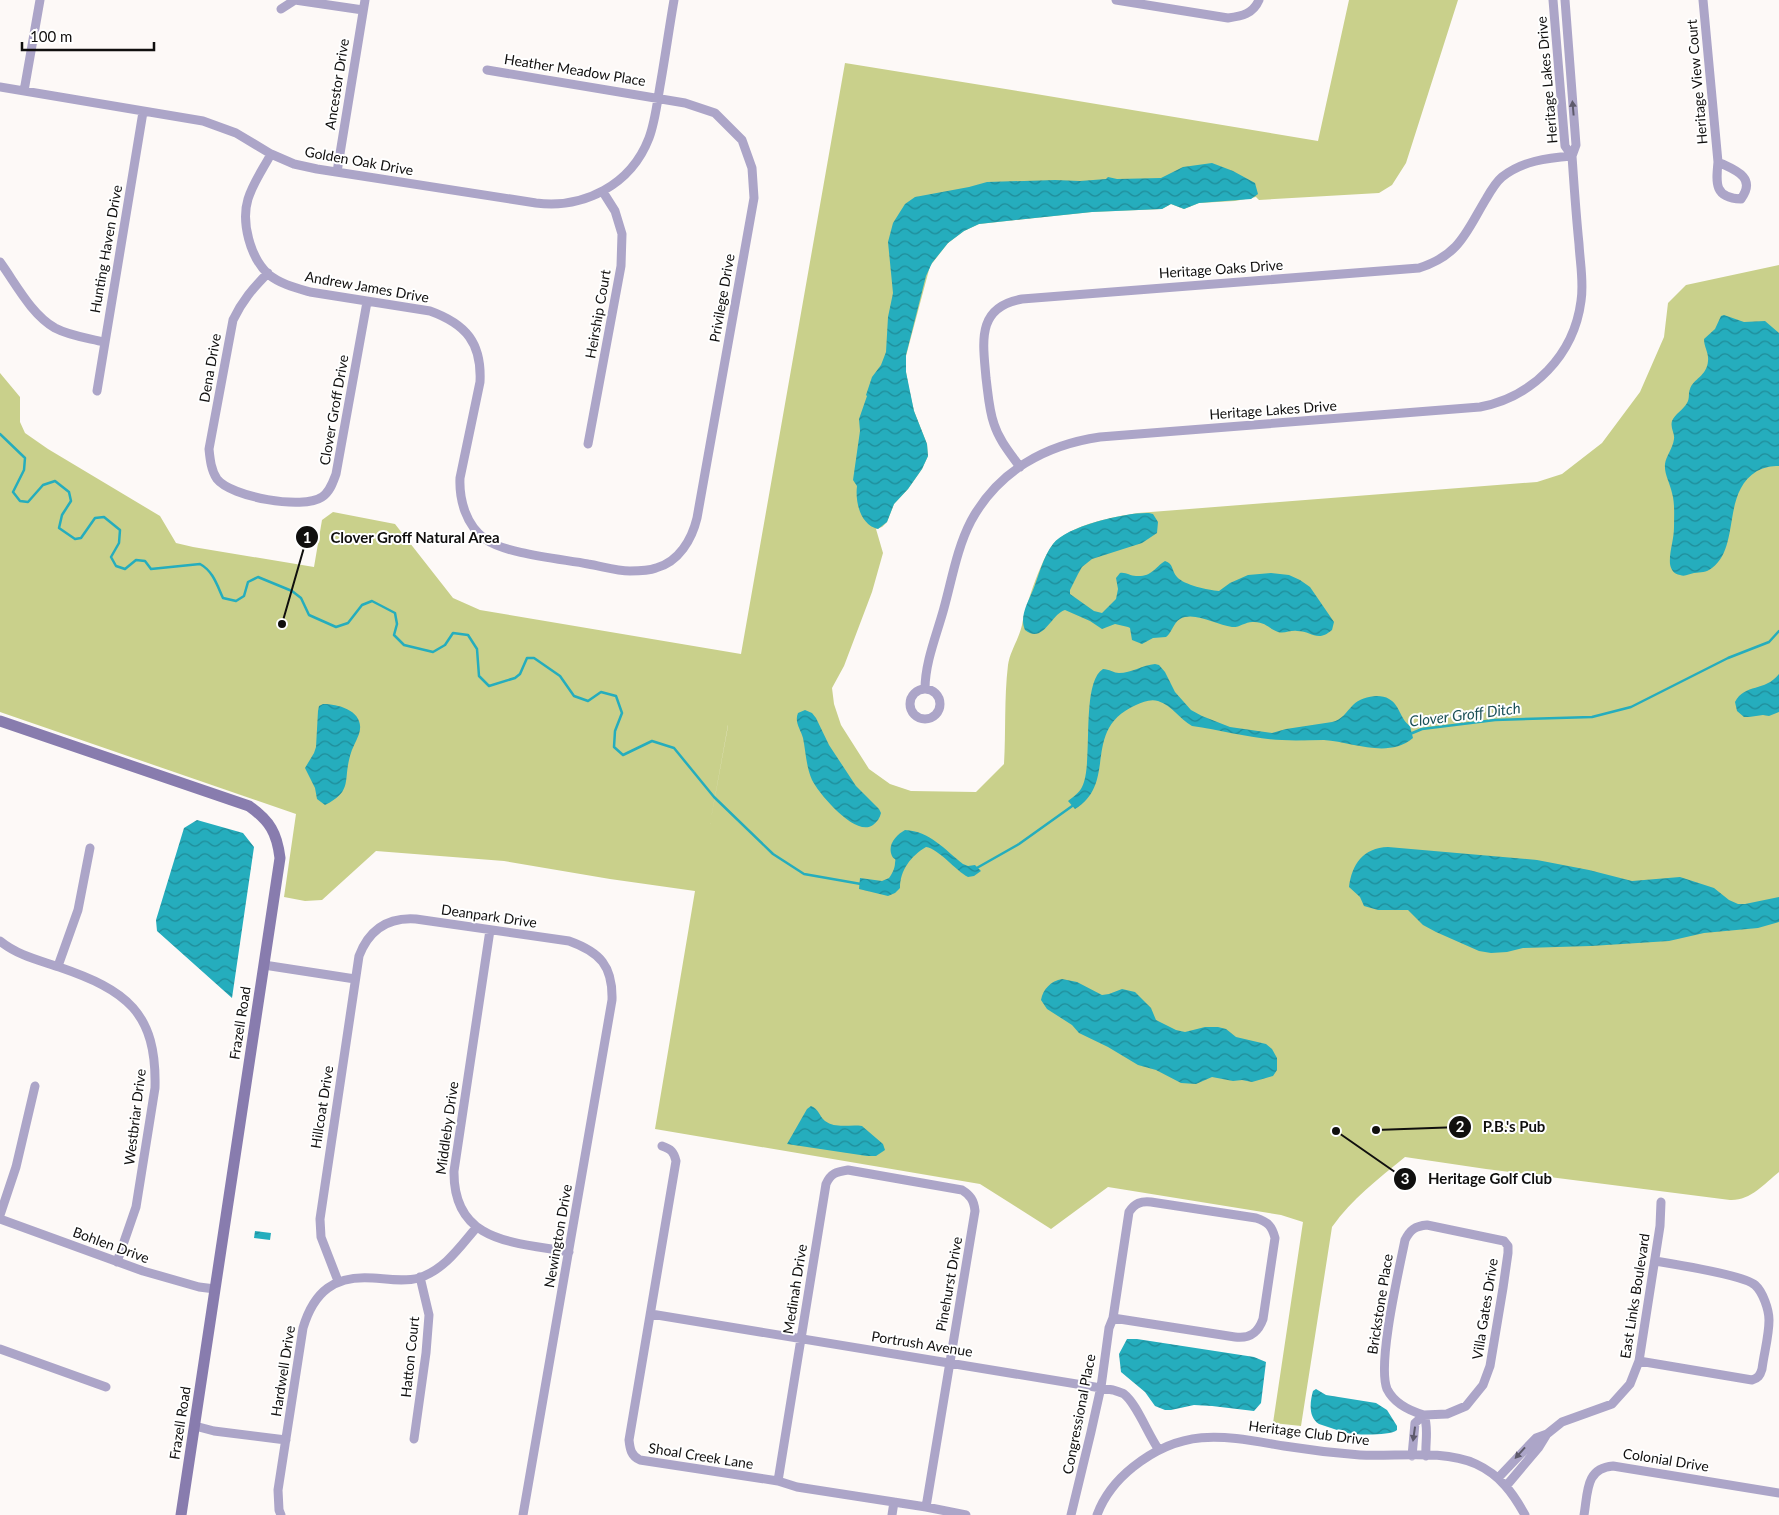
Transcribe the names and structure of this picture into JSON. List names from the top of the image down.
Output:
{
  "streets": {
    "street": [
      "Heather Meadow Place",
      "Heritage Lakes Drive",
      "Heritage View Court",
      "Ancestor Drive",
      "Golden Oak Drive",
      "Hunting Haven Drive",
      "Heritage Oaks Drive",
      "Andrew James Drive",
      "Privilege Drive",
      "Heirship Court",
      "Dena Drive",
      "Clover Groff Drive",
      "Deanpark Drive",
      "Frazell Road",
      "Hillcoat Drive",
      "Westbriar Drive",
      "Middleby Drive",
      "Newington Drive",
      "Bohlen Drive",
      "Pinehurst Drive",
      "Medinah Drive",
      "East Links Boulevard",
      "Brickstone Place",
      "Villa Gates Drive",
      "Portrush Avenue",
      "Hatton Court",
      "Hardwell Drive",
      "Congressional Place",
      "Heritage Club Drive",
      "Shoal Creek Lane",
      "Colonial Drive"
    ]
  },
  "crossings": [
    ["Heather Meadow Place", "Golden Oak Drive"],
    ["Heather Meadow Place", "Privilege Drive"],
    ["Heritage Lakes Drive", "Heritage Oaks Drive"],
    ["Ancestor Drive", "Golden Oak Drive"],
    ["Golden Oak Drive", "Hunting Haven Drive"],
    ["Golden Oak Drive", "Andrew James Drive"],
    ["Golden Oak Drive", "Privilege Drive"],
    ["Golden Oak Drive", "Heirship Court"],
    ["Andrew James Drive", "Privilege Drive"],
    ["Andrew James Drive", "Dena Drive"],
    ["Andrew James Drive", "Clover Groff Drive"],
    ["Dena Drive", "Clover Groff Drive"],
    ["Deanpark Drive", "Hillcoat Drive"],
    ["Deanpark Drive", "Middleby Drive"],
    ["Deanpark Drive", "Newington Drive"],
    ["Frazell Road", "Bohlen Drive"],
    ["Hillcoat Drive", "Hardwell Drive"],
    ["Westbriar Drive", "Bohlen Drive"],
    ["Middleby Drive", "Newington Drive"],
    ["Pinehurst Drive", "Medinah Drive"],
    ["Pinehurst Drive", "Portrush Avenue"],
    ["Pinehurst Drive", "Shoal Creek Lane"],
    ["Medinah Drive", "Portrush Avenue"],
    ["Medinah Drive", "Shoal Creek Lane"],
    ["East Links Boulevard", "Heritage Club Drive"],
    ["Brickstone Place", "Villa Gates Drive"],
    ["Portrush Avenue", "Congressional Place"],
    ["Portrush Avenue", "Heritage Club Drive"],
    ["Portrush Avenue", "Shoal Creek Lane"]
  ],
  "water": ["Clover Groff Ditch"],
  "places": ["Clover Groff Natural Area", "P.B.'s Pub", "Heritage Golf Club"],
  "scale_bar": "100 m"
}
